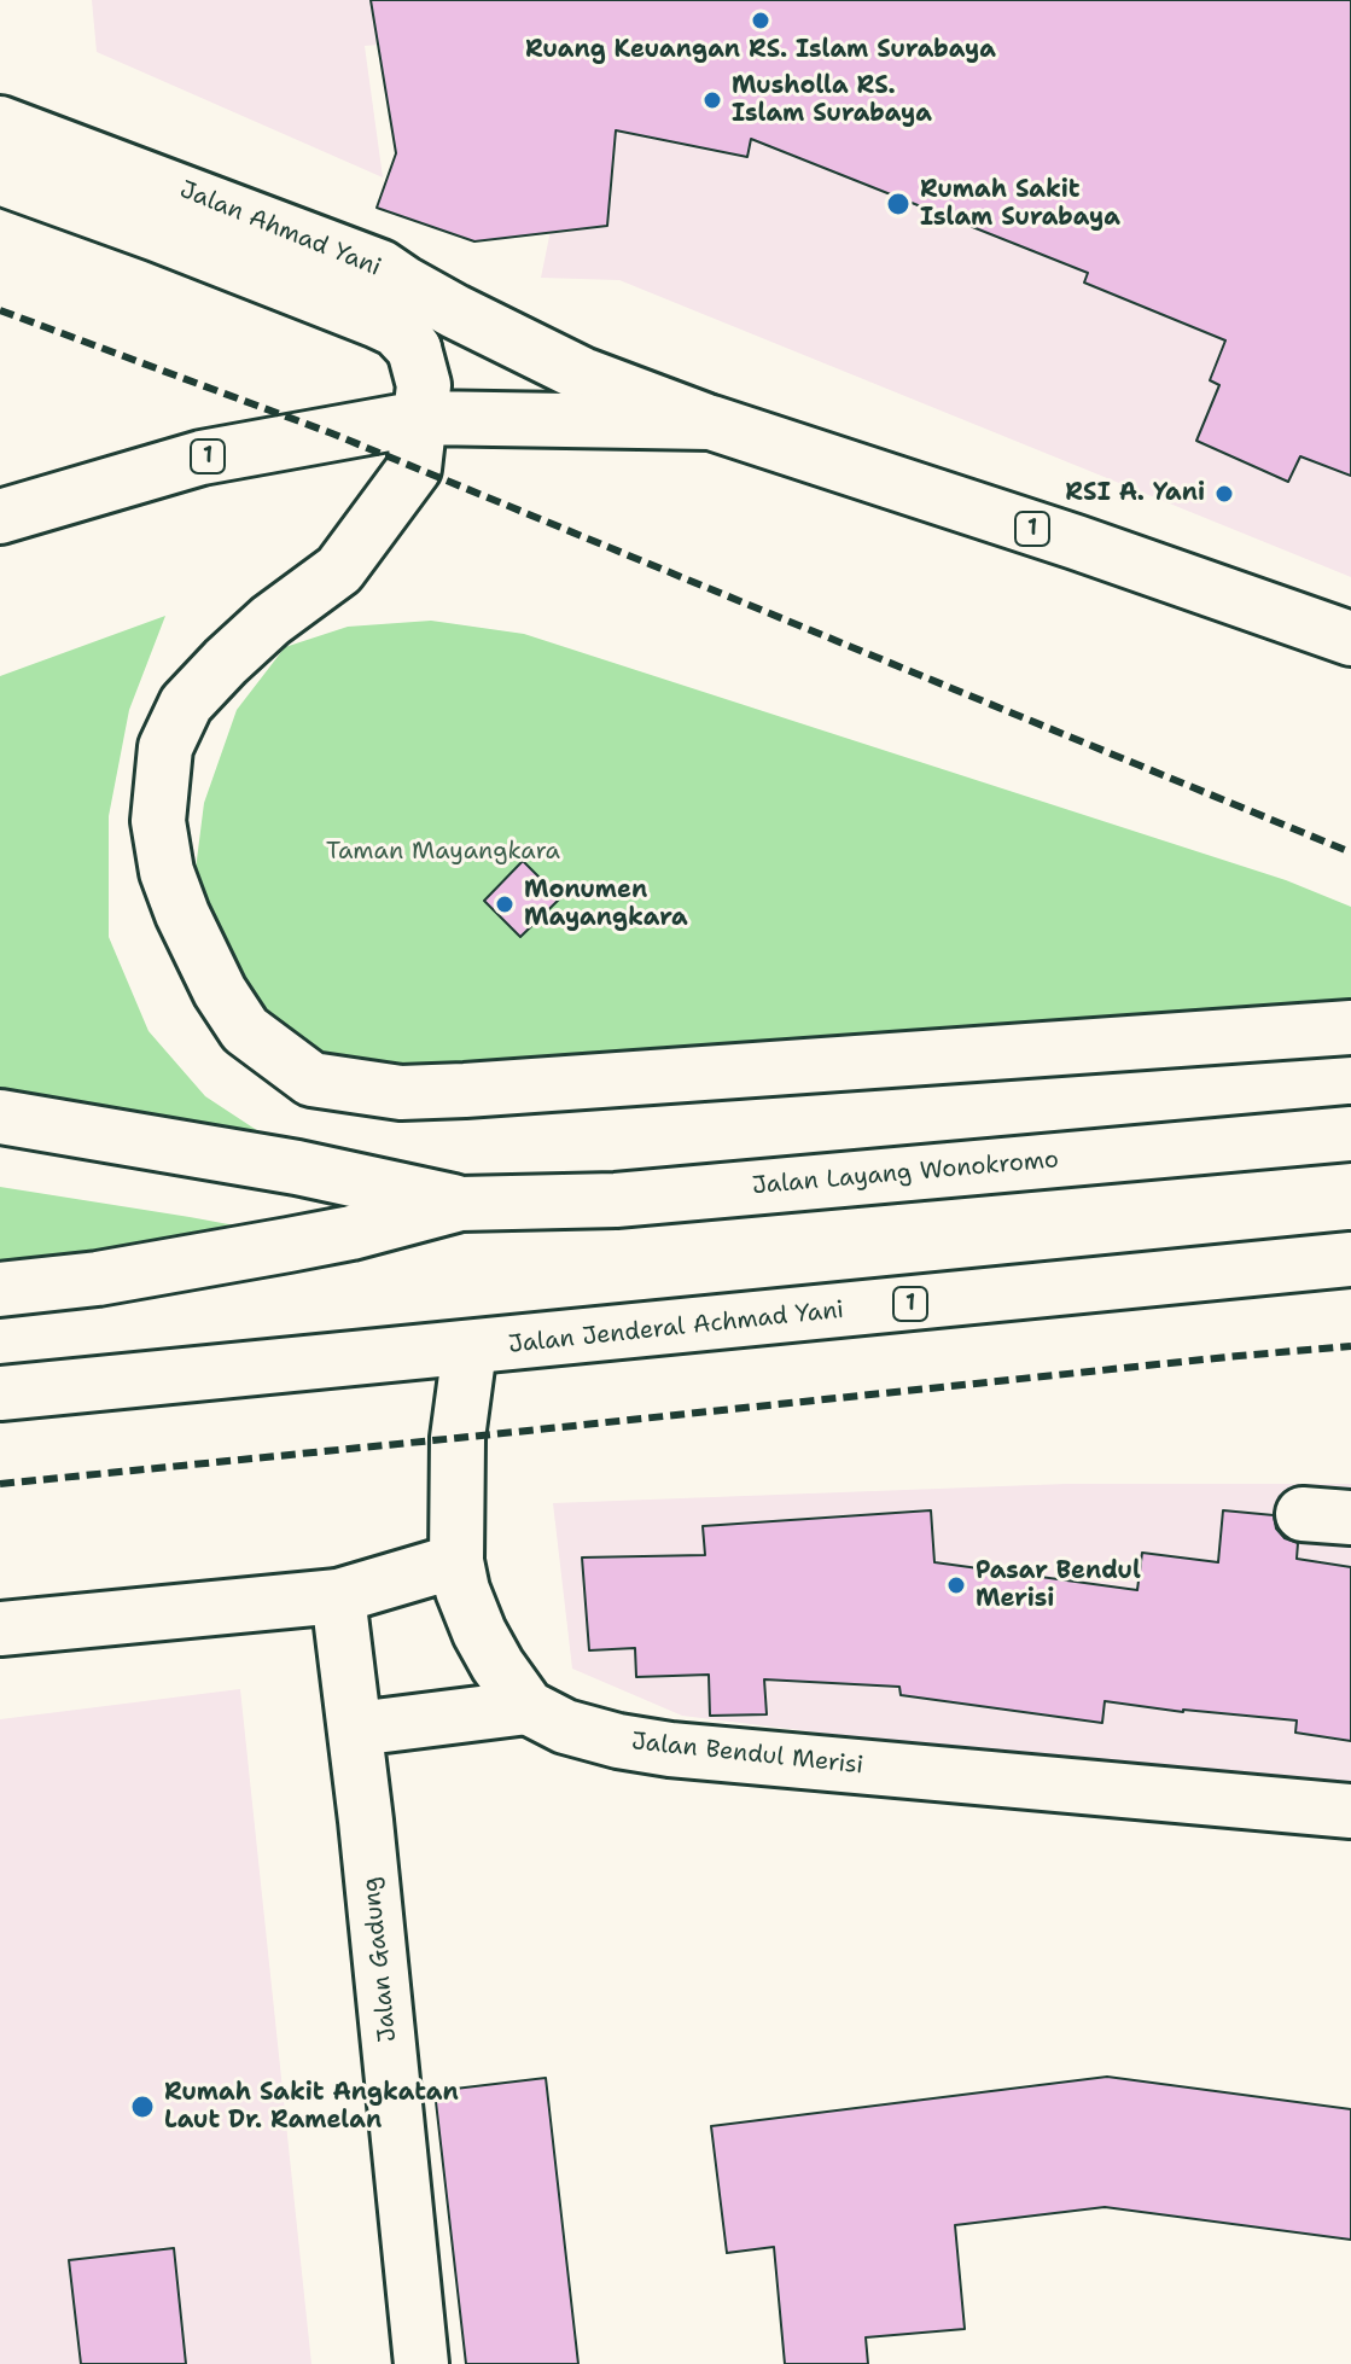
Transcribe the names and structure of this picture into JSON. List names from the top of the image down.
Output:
{
  "streets": {
    "main road": [
      "Jalan Ahmad Yani",
      "1",
      "Jalan Layang Wonokromo",
      "Jalan Jenderal Achmad Yani",
      "Jalan Bendul Merisi",
      "Jalan Gadung"
    ]
  },
  "crossings": [
    ["Jalan Ahmad Yani", "1"],
    ["Jalan Jenderal Achmad Yani", "Jalan Bendul Merisi"]
  ],
  "parks": ["Taman Mayangkara"],
  "places": [
    "Ruang Keuangan RS. Islam Surabaya",
    "Musholla RS. Islam Surabaya",
    "Rumah Sakit Islam Surabaya",
    "RSI A. Yani",
    "Monumen Mayangkara",
    "Pasar Bendul Merisi",
    "Rumah Sakit Angkatan Laut Dr. Ramelan"
  ]
}
